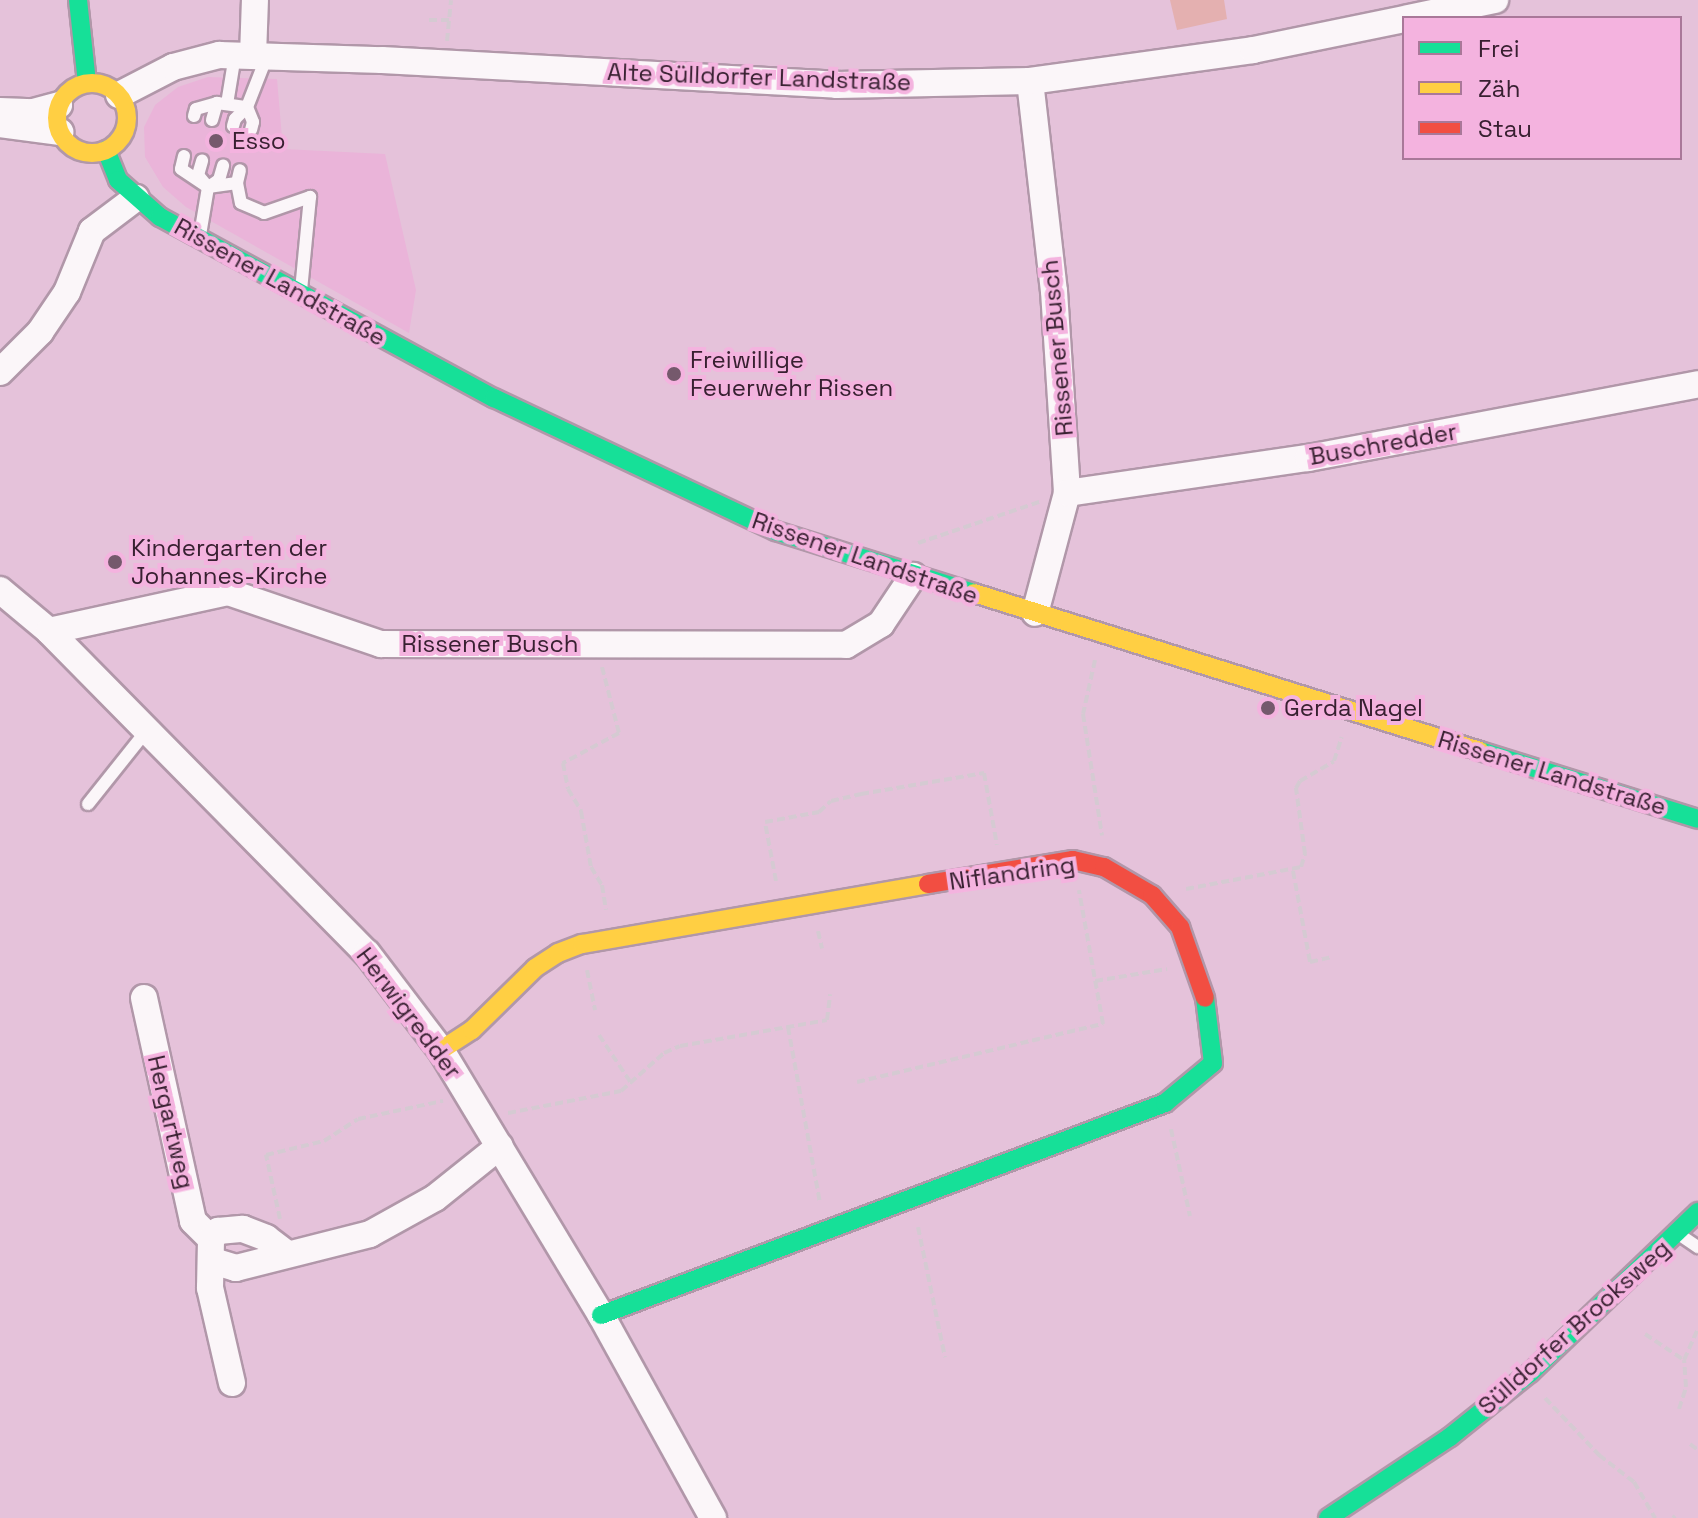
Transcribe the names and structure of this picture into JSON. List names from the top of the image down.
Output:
{
  "streets": {
    "street": [
      "Alte Sülldorfer Landstraße",
      "Rissener Landstraße",
      "Rissener Busch",
      "Buschredder",
      "Niflandring",
      "Herwigredder",
      "Hergartweg",
      "Sülldorfer Brooksweg"
    ]
  },
  "crossings": [
    ["Alte Sülldorfer Landstraße", "Rissener Landstraße"],
    ["Alte Sülldorfer Landstraße", "Rissener Busch"],
    ["Rissener Landstraße", "Rissener Busch"],
    ["Rissener Busch", "Buschredder"],
    ["Rissener Busch", "Herwigredder"],
    ["Niflandring", "Herwigredder"]
  ],
  "places": [
    "Esso",
    "Freiwillige Feuerwehr Rissen",
    "Kindergarten der Johannes-Kirche",
    "Gerda Nagel"
  ],
  "legend": ["Frei", "Zäh", "Stau"]
}
